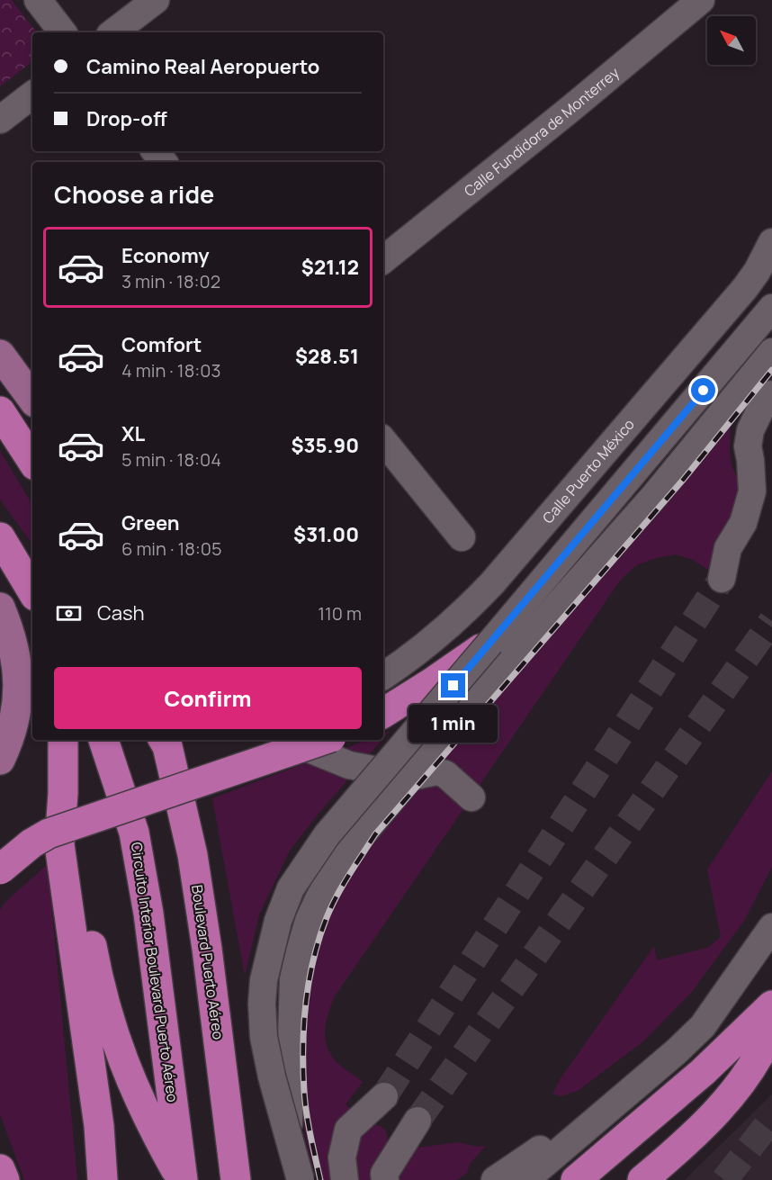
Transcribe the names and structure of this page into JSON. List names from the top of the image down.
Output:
{
  "streets": {
    "highway": ["Boulevard Puerto Aéreo", "Circuito Interior Boulevard Puerto Aéreo"],
    "street": ["Calle Fundidora de Monterrey", "Calle Puerto México"]
  },
  "north": "top left",
  "page": {
    "banner": ["Camino Real Aeropuerto", "Drop-off"],
    "heading": "Choose a ride",
    "list": [
      {
        "name": "Economy",
        "note": "3 min · 18:02",
        "value": "$21.12"
      },
      {
        "name": "Comfort",
        "note": "4 min · 18:03",
        "value": "$28.51"
      },
      {
        "name": "XL",
        "note": "5 min · 18:04",
        "value": "$35.90"
      },
      {
        "name": "Green",
        "note": "6 min · 18:05",
        "value": "$31.00"
      }
    ],
    "pay": ["Cash", "110 m"],
    "buttons": "Confirm",
    "bubble": "1 min"
  }
}
